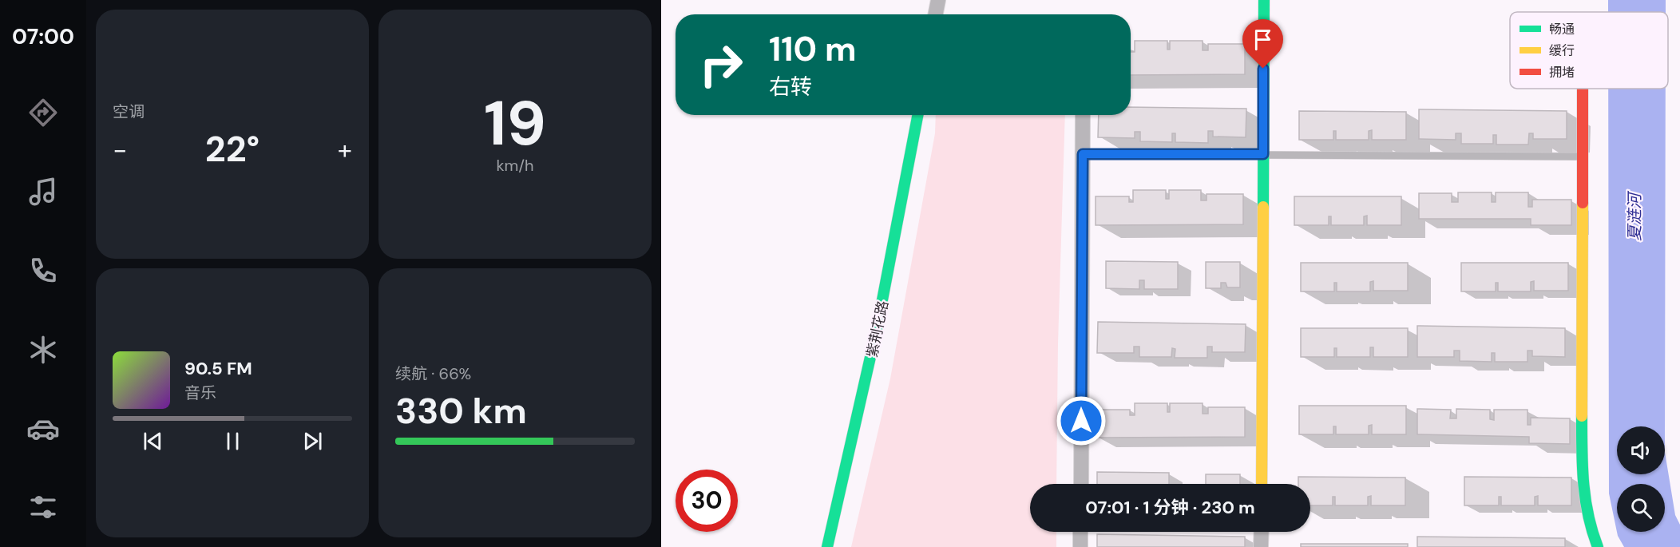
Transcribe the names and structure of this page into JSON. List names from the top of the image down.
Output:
{
  "streets": {
    "street": ["紫荆花路"]
  },
  "water": ["夏涟河"],
  "legend": ["畅通", "缓行", "拥堵"],
  "page": {
    "tabs": "07:00",
    "tile": [
      "空调",
      ["19", "km/h"],
      ["续航 · 66%", "330 km"]
    ],
    "turn": ["110 m", "右转"],
    "heat": ["−", "22°", "+"],
    "song": ["90.5 FM", "音乐"],
    "limit": "30",
    "trip": "07:01 · 1 分钟 · 230 m"
  }
}
